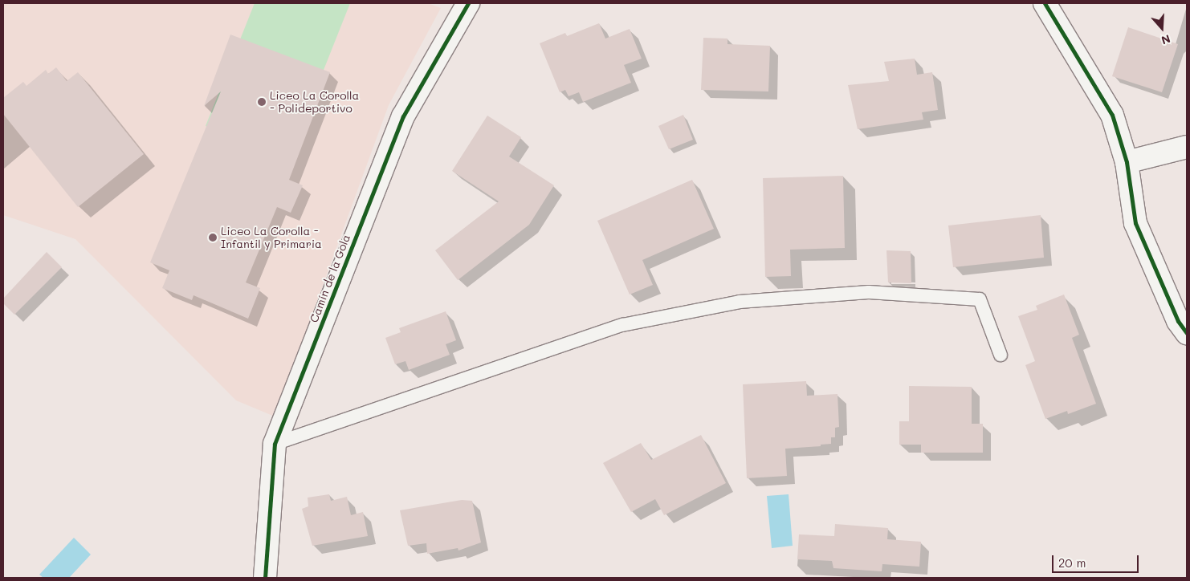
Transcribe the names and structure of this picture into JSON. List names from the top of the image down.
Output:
{
  "streets": {
    "street": ["Camín de la Gola"]
  },
  "places": ["Liceo La Corolla - Polideportivo", "Liceo La Corolla - Infantil y Primaria"],
  "scale_bar": "20 m",
  "north": "bottom"
}
